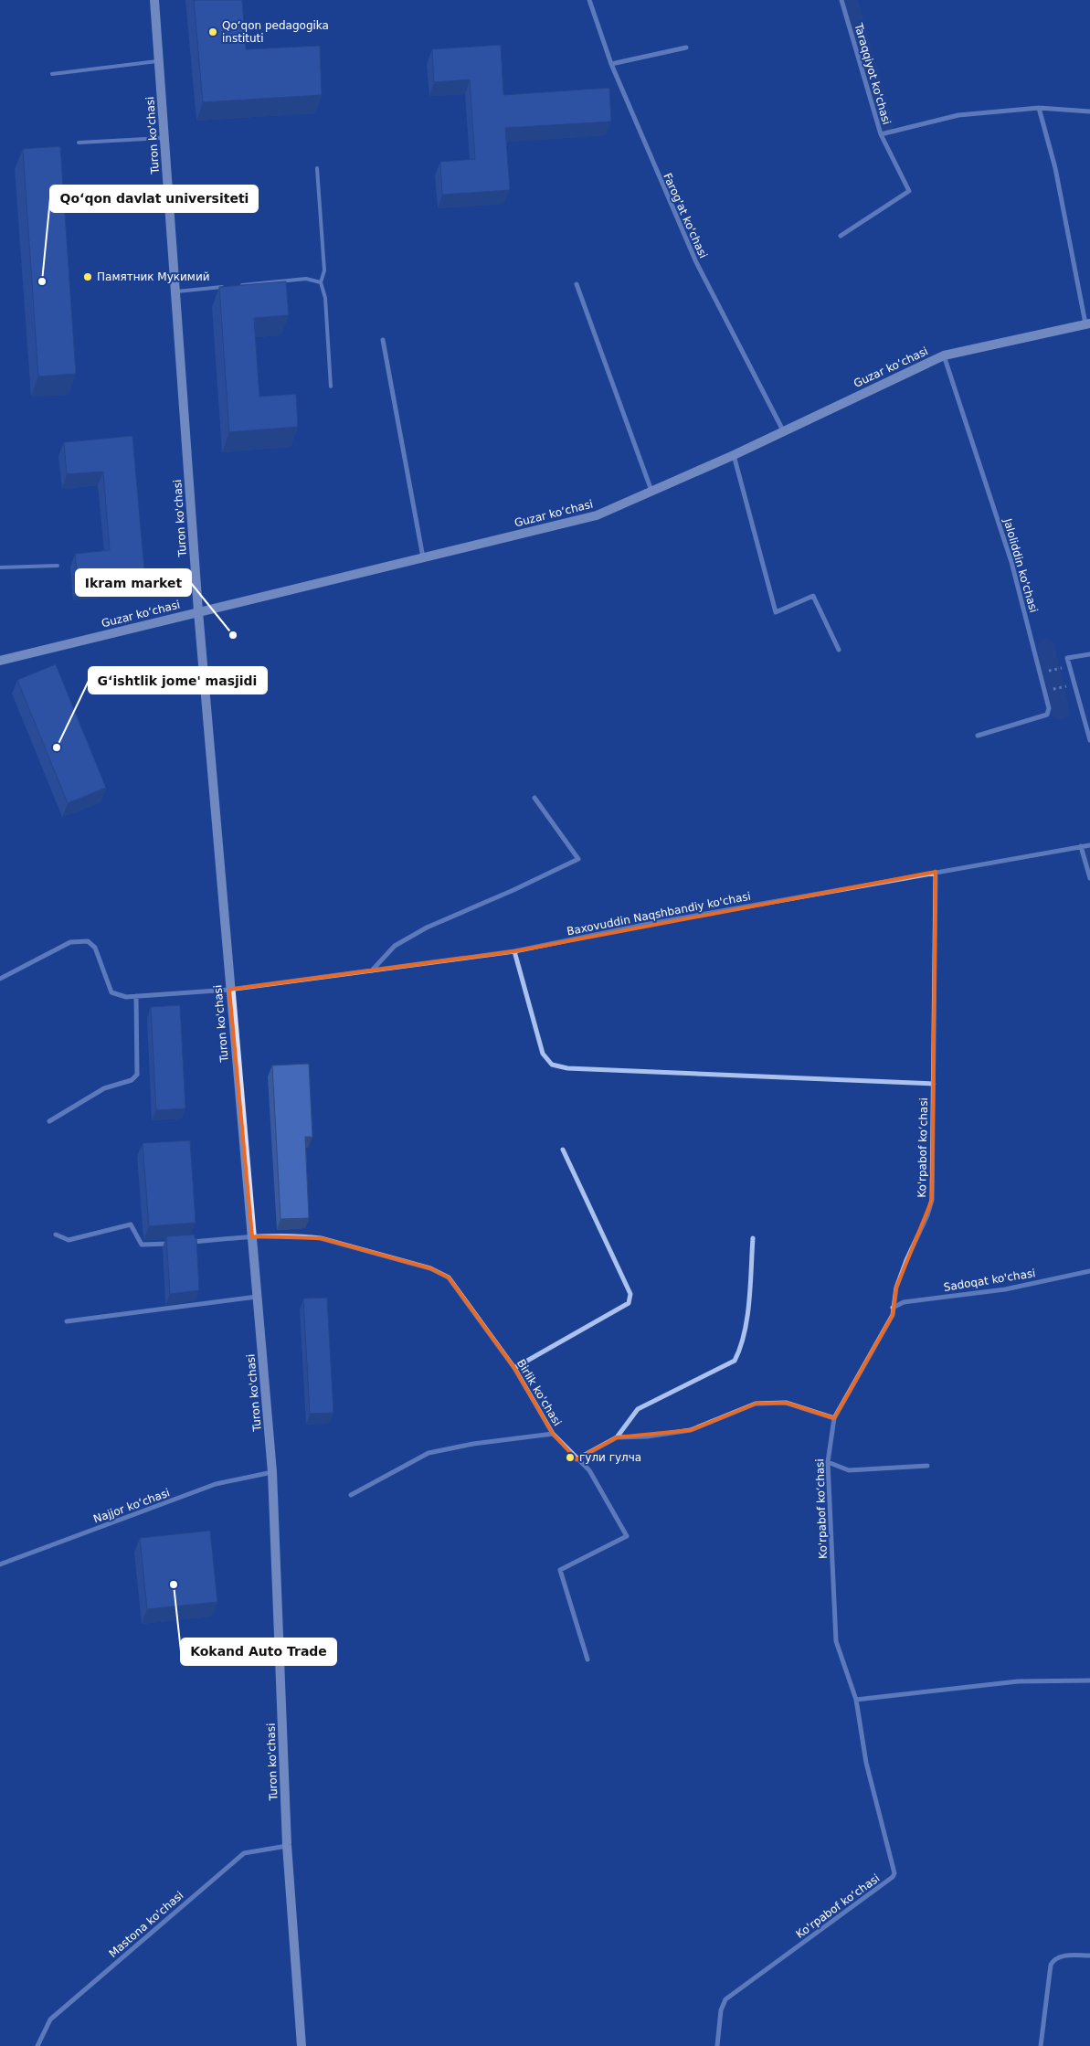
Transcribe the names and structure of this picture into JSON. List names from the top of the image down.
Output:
{
  "streets": {
    "main road": ["Turon ko'chasi", "Guzar koʻchasi"],
    "street": [
      "Taraqqiyot ko'chasi",
      "Farog'at ko'chasi",
      "Jaloliddin ko'chasi",
      "Baxovuddin Naqshbandiy ko'chasi",
      "Ko'rpabof koʻchasi",
      "Sadoqat ko'chasi",
      "Birlik ko'chasi",
      "Najjor koʻchasi",
      "Mastona ko'chasi"
    ]
  },
  "crossings": [
    ["Turon ko'chasi", "Guzar koʻchasi"],
    ["Turon ko'chasi", "Baxovuddin Naqshbandiy ko'chasi"],
    ["Turon ko'chasi", "Birlik ko'chasi"],
    ["Turon ko'chasi", "Najjor koʻchasi"],
    ["Turon ko'chasi", "Mastona ko'chasi"],
    ["Farog'at ko'chasi", "Guzar koʻchasi"],
    ["Guzar koʻchasi", "Jaloliddin ko'chasi"],
    ["Baxovuddin Naqshbandiy ko'chasi", "Ko'rpabof koʻchasi"],
    ["Ko'rpabof koʻchasi", "Sadoqat ko'chasi"]
  ],
  "places": [
    "Qoʻqon pedagogika instituti",
    "Памятник Мукимий",
    "Qoʻqon davlat universiteti",
    "Ikram market",
    "Gʻishtlik jome' masjidi",
    "гули гулча",
    "Kokand Auto Trade"
  ]
}
